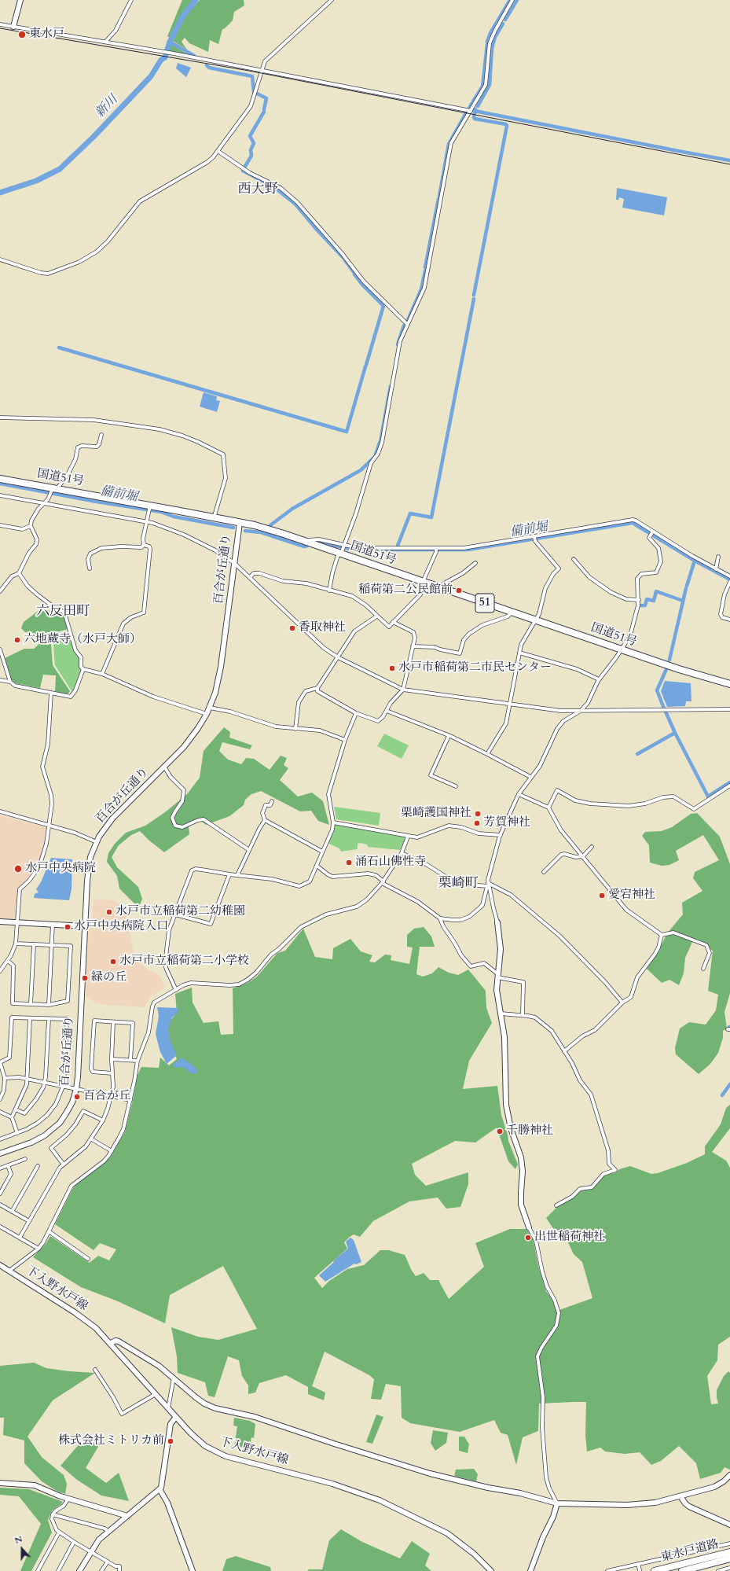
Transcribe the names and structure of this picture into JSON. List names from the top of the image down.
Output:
{
  "streets": {
    "highway": ["国道51号", "51", "東水戸道路"],
    "street": ["百合が丘通り", "下入野水戸線"]
  },
  "crossings": [
    ["国道51号", "百合が丘通り"]
  ],
  "districts": ["西大野", "六反田町", "栗崎町"],
  "water": ["新川", "備前堀"],
  "places": [
    "東水戸",
    "稲荷第二公民館前",
    "香取神社",
    "六地蔵寺（水戸大師）",
    "水戸市稲荷第二市民センター",
    "栗崎護国神社",
    "芳賀神社",
    "涌石山佛性寺",
    "水戸中央病院",
    "愛宕神社",
    "水戸市立稲荷第二幼稚園",
    "水戸中央病院入口",
    "水戸市立稲荷第二小学校",
    "緑の丘",
    "百合が丘",
    "千勝神社",
    "出世稲荷神社",
    "株式会社ミトリカ前"
  ],
  "north": "top"
}
